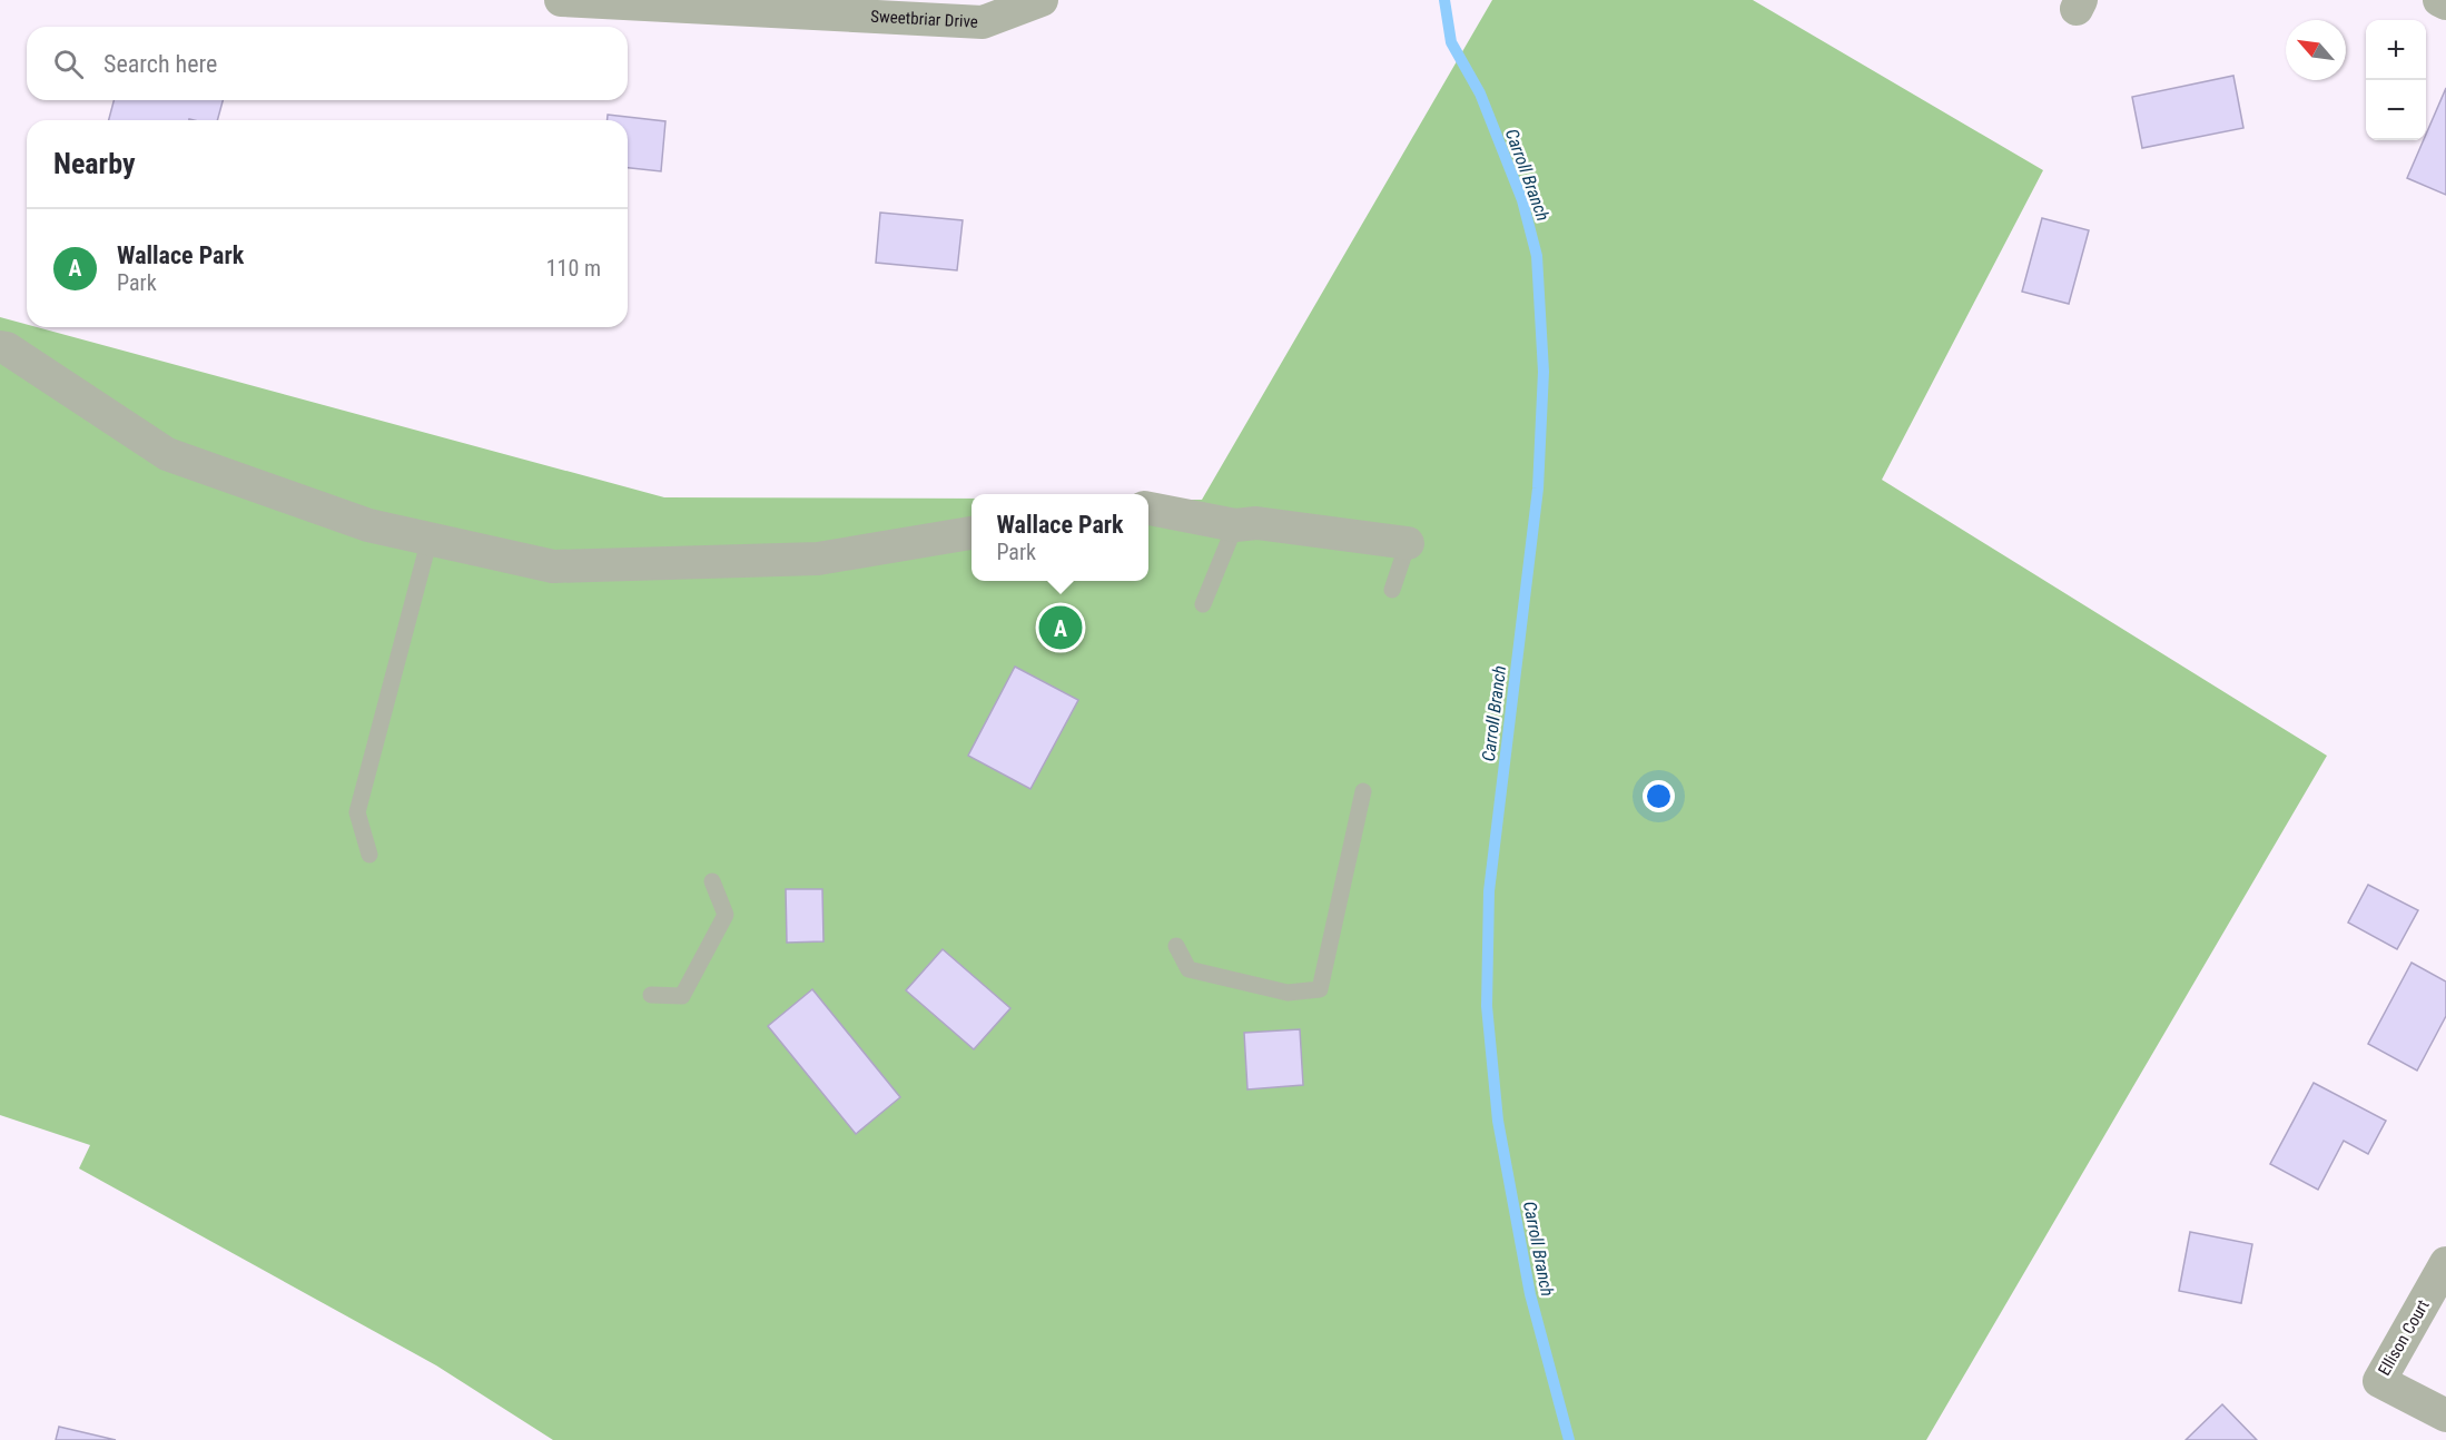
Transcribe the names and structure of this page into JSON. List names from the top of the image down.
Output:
{
  "streets": {
    "street": ["Sweetbriar Drive", "Ellison Court"]
  },
  "water": ["Carroll Branch"],
  "north": "top left",
  "page": {
    "map_buttons": ["+", "−"],
    "search": "Search here",
    "heading": "Nearby",
    "list": [
      {
        "mark": "A",
        "name": "Wallace Park",
        "note": "Park",
        "value": "110 m"
      }
    ],
    "popup": ["Wallace Park", "Park"],
    "pins": "A"
  }
}
